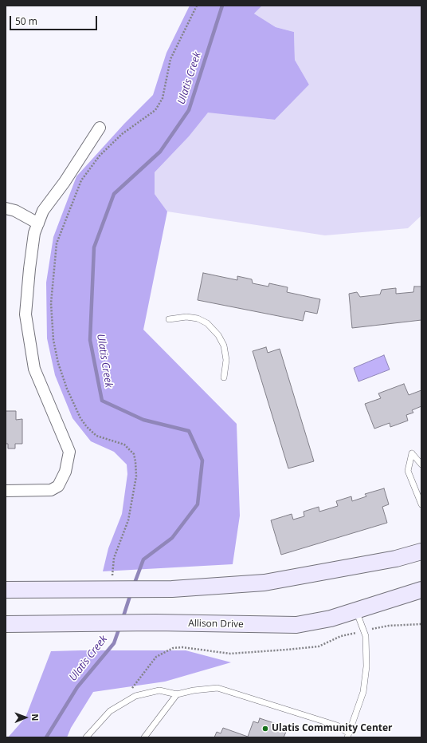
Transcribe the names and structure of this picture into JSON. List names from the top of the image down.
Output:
{
  "streets": {
    "main road": ["Allison Drive"]
  },
  "water": ["Ulatis Creek"],
  "places": ["Ulatis Community Center"],
  "scale_bar": "50 m",
  "north": "right"
}
